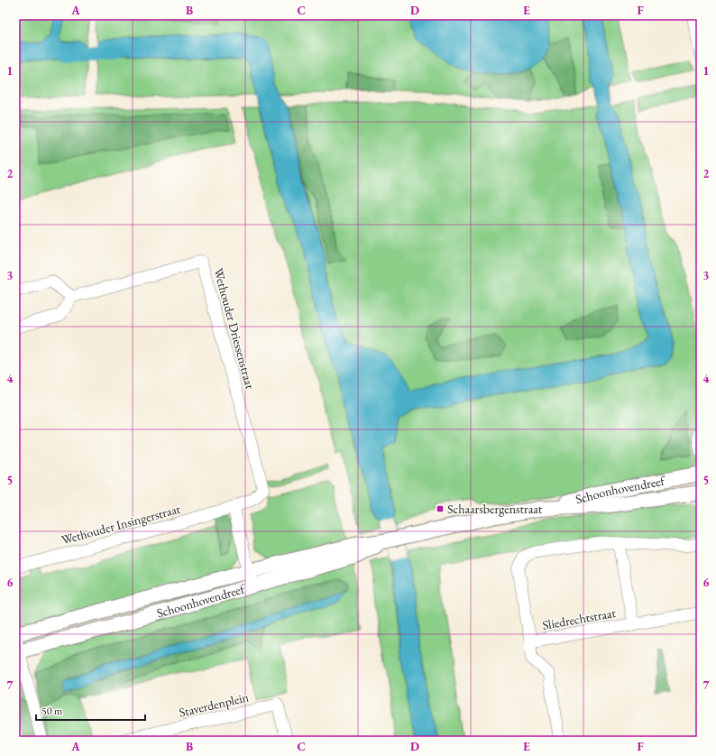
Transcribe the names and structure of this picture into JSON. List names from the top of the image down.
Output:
{
  "streets": {
    "street": [
      "Wethouder Driessenstraat",
      "Schoonhovendreef",
      "Wethouder Insingerstraat",
      "Sliedrechtstraat",
      "Staverdenplein"
    ]
  },
  "crossings": [
    ["Wethouder Driessenstraat", "Wethouder Insingerstraat"]
  ],
  "places": {
    "transit": ["Schaarsbergenstraat"]
  },
  "scale_bar": "50 m",
  "grid": {
    "columns": [
      "A",
      "B",
      "C",
      "D",
      "E",
      "F"
    ],
    "rows": [
      "1",
      "2",
      "3",
      "4",
      "5",
      "6",
      "7"
    ]
  }
}
